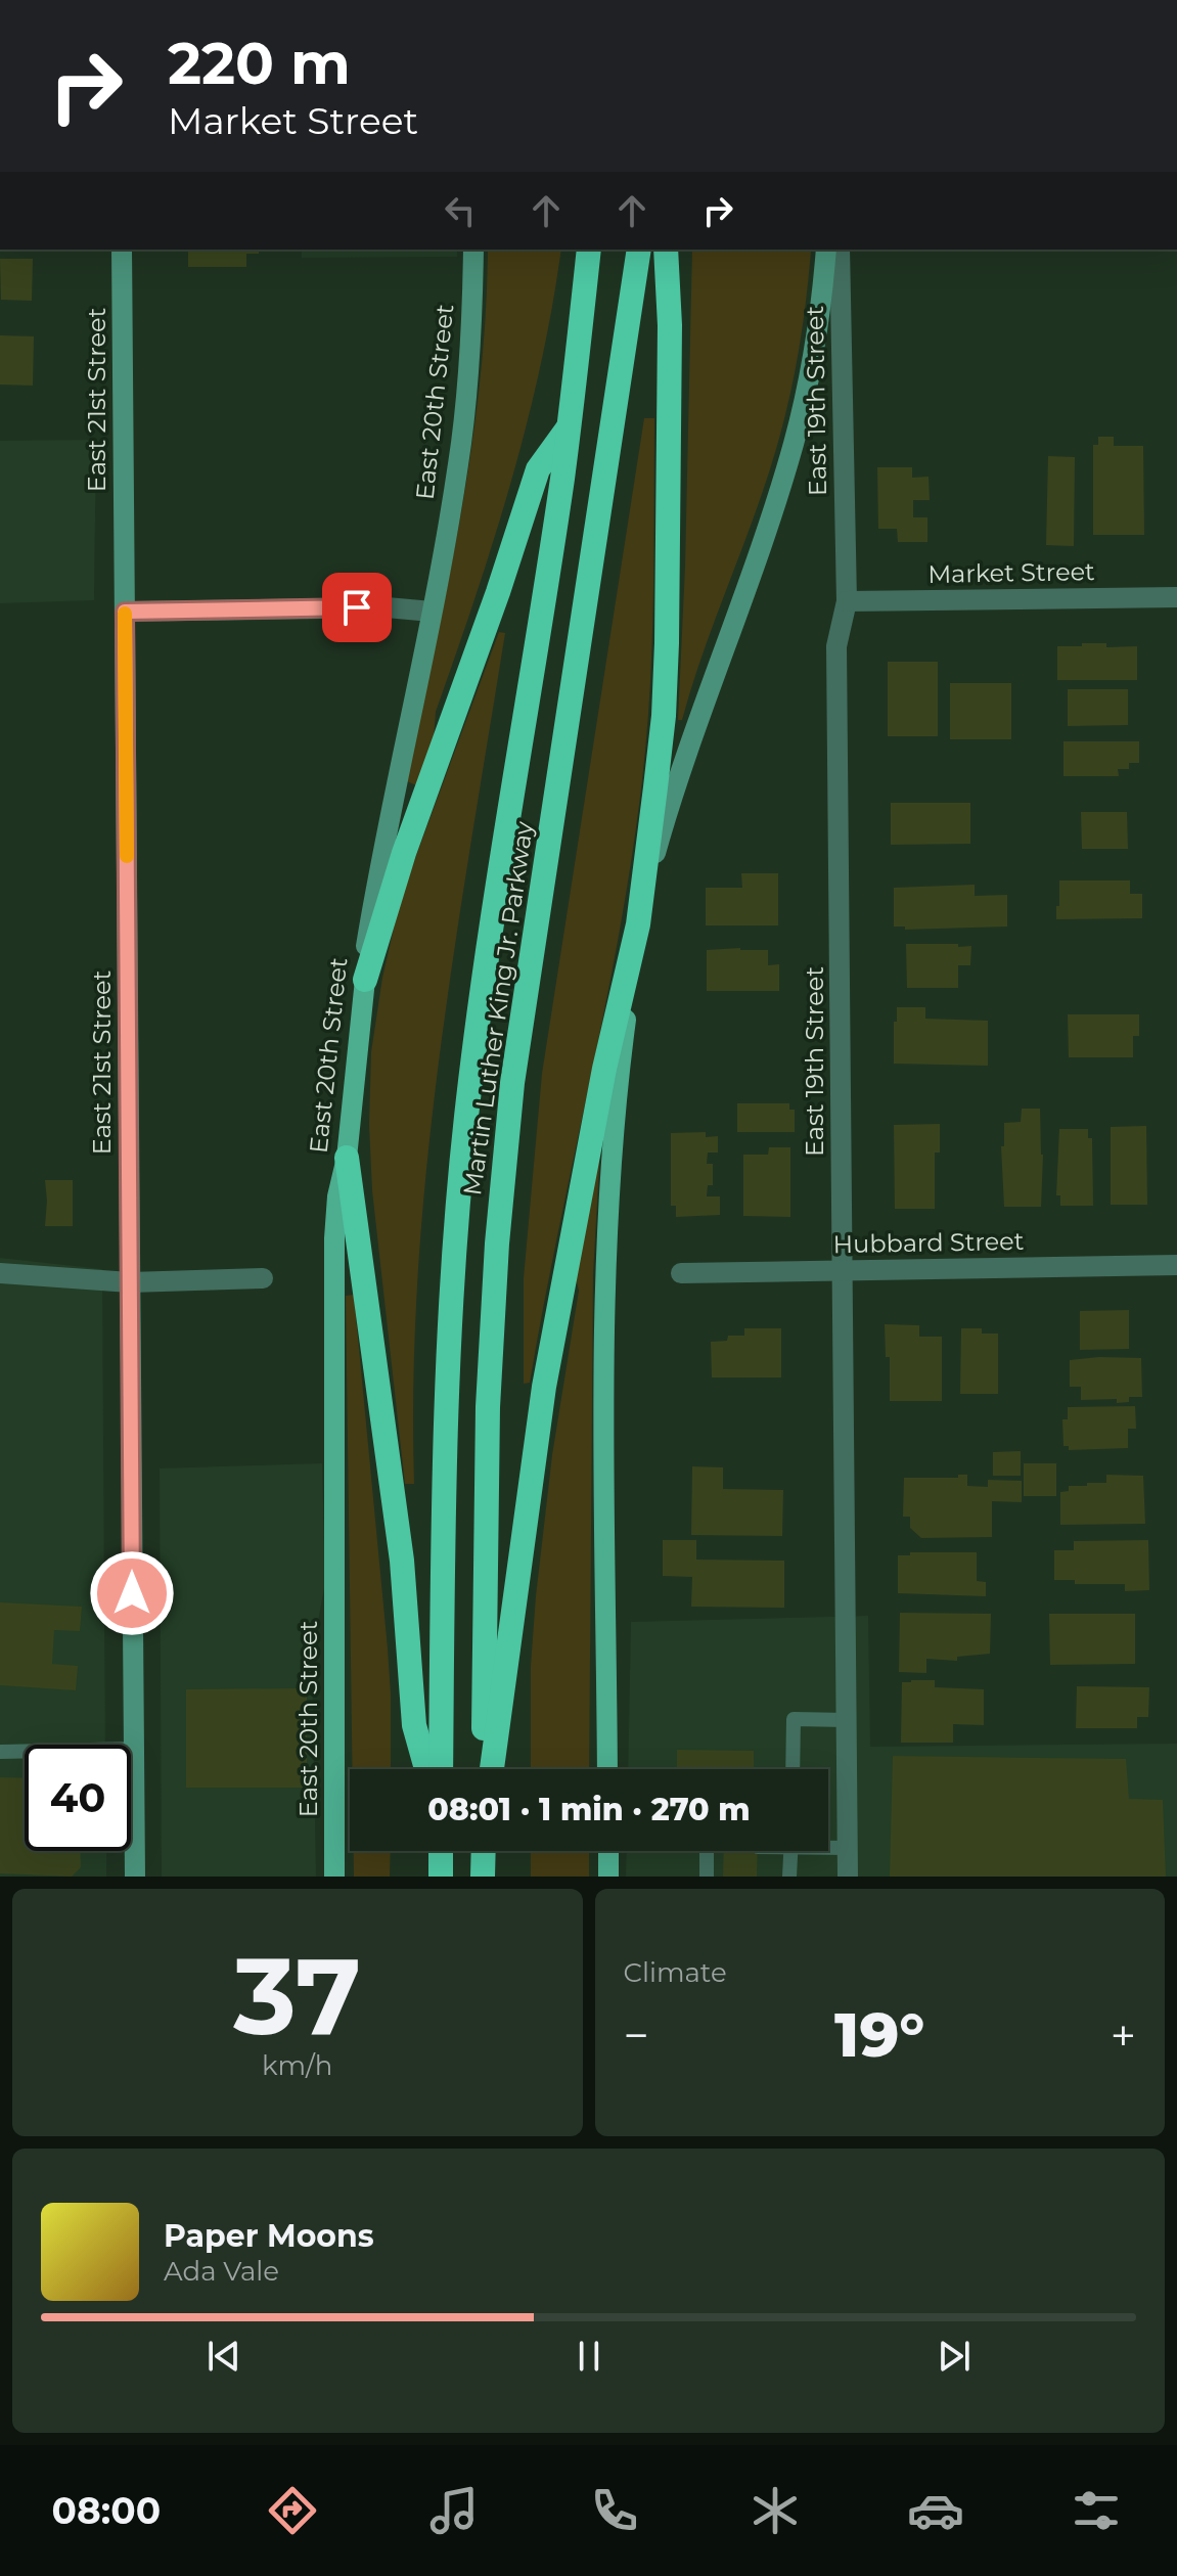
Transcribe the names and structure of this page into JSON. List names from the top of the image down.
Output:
{
  "streets": {
    "highway": ["Martin Luther King Jr. Parkway"],
    "main road": ["East 20th Street"],
    "street": [
      "East 21st Street",
      "East 19th Street",
      "Market Street",
      "Hubbard Street"
    ]
  },
  "crossings": [
    ["East 19th Street", "Market Street"],
    ["East 19th Street", "Hubbard Street"]
  ],
  "page": {
    "turn": ["220 m", "Market Street"],
    "limit": "40",
    "trip": "08:01 · 1 min · 270 m",
    "tile": [
      ["37", "km/h"],
      "Climate"
    ],
    "heat": ["−", "19°", "+"],
    "song": ["Paper Moons", "Ada Vale"],
    "tabs": "08:00"
  }
}
